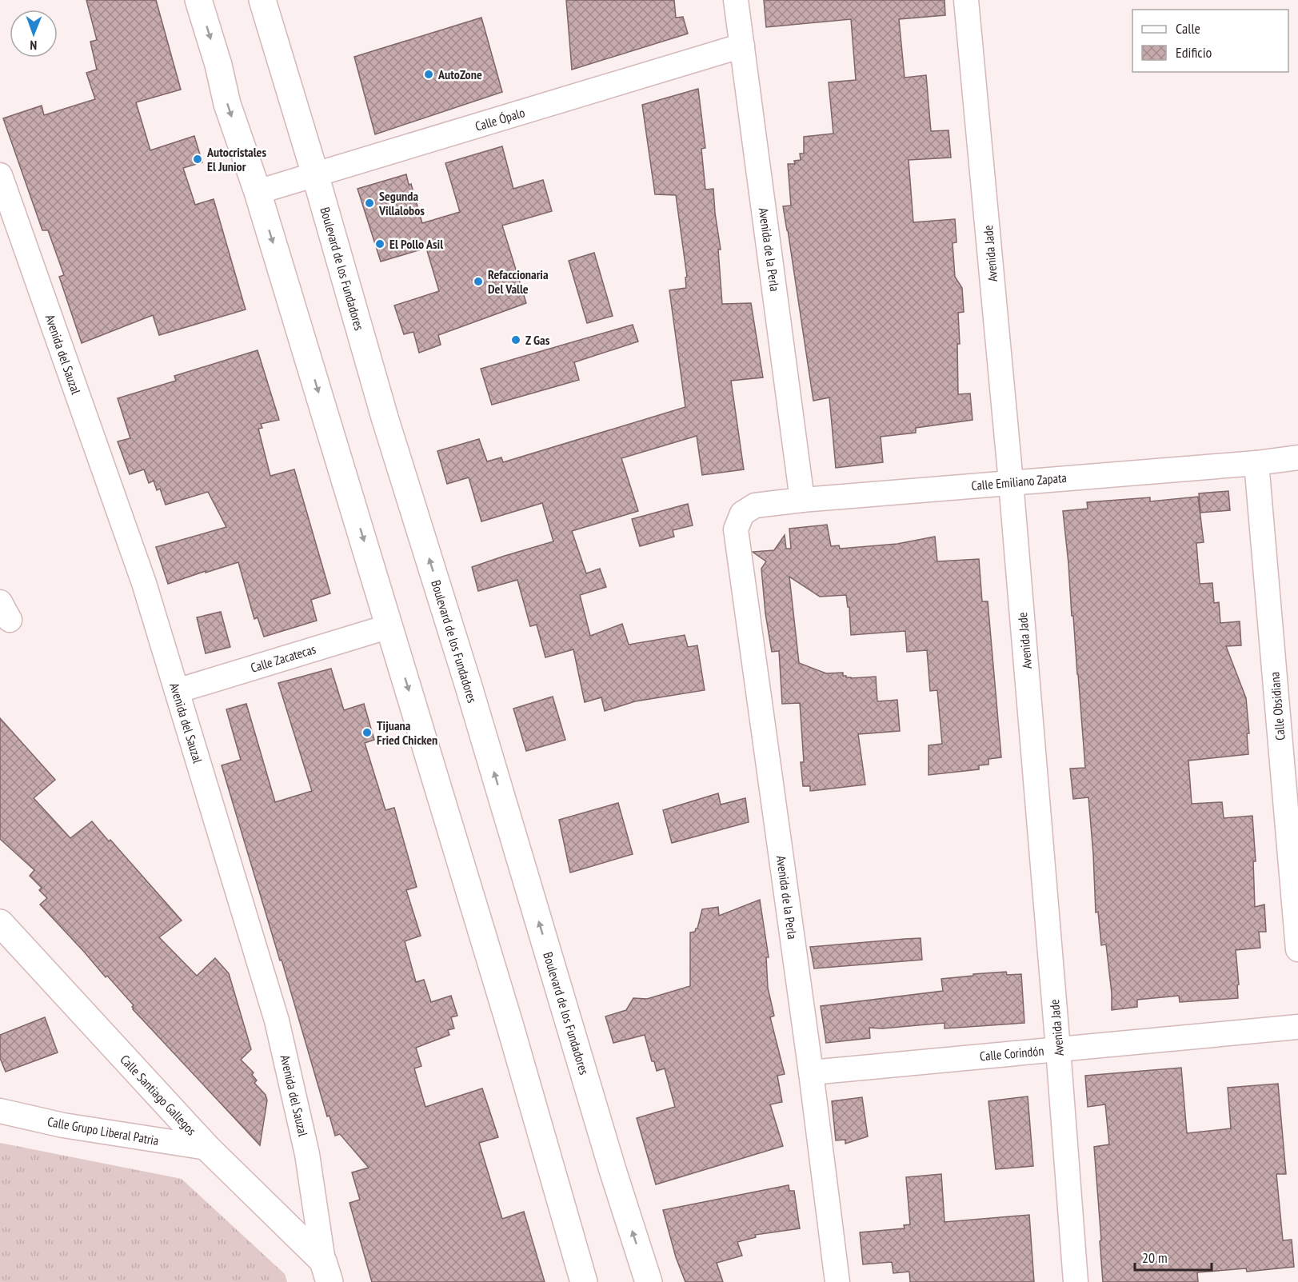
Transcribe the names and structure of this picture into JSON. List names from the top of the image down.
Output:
{
  "streets": {
    "main road": ["Boulevard de los Fundadores", "Calle Santiago Gallegos"],
    "street": [
      "Calle Ópalo",
      "Avenida de la Perla",
      "Avenida Jade",
      "Avenida del Sauzal",
      "Calle Emiliano Zapata",
      "Calle Zacatecas",
      "Calle Obsidiana",
      "Calle Corindón",
      "Calle Grupo Liberal Patria"
    ]
  },
  "crossings": [
    ["Calle Ópalo", "Avenida de la Perla"],
    ["Calle Ópalo", "Boulevard de los Fundadores"],
    ["Avenida de la Perla", "Calle Emiliano Zapata"],
    ["Avenida de la Perla", "Calle Corindón"],
    ["Avenida Jade", "Calle Emiliano Zapata"],
    ["Avenida Jade", "Calle Corindón"],
    ["Avenida del Sauzal", "Calle Zacatecas"],
    ["Avenida del Sauzal", "Calle Santiago Gallegos"],
    ["Calle Emiliano Zapata", "Calle Obsidiana"],
    ["Calle Santiago Gallegos", "Calle Grupo Liberal Patria"]
  ],
  "places": [
    "AutoZone",
    "Autocristales El Junior",
    "Segunda Villalobos",
    "El Pollo Asil",
    "Refaccionaria Del Valle",
    "Z Gas",
    "Tijuana Fried Chicken"
  ],
  "legend": ["Calle", "Edificio"],
  "scale_bar": "20 m",
  "north": "bottom"
}
